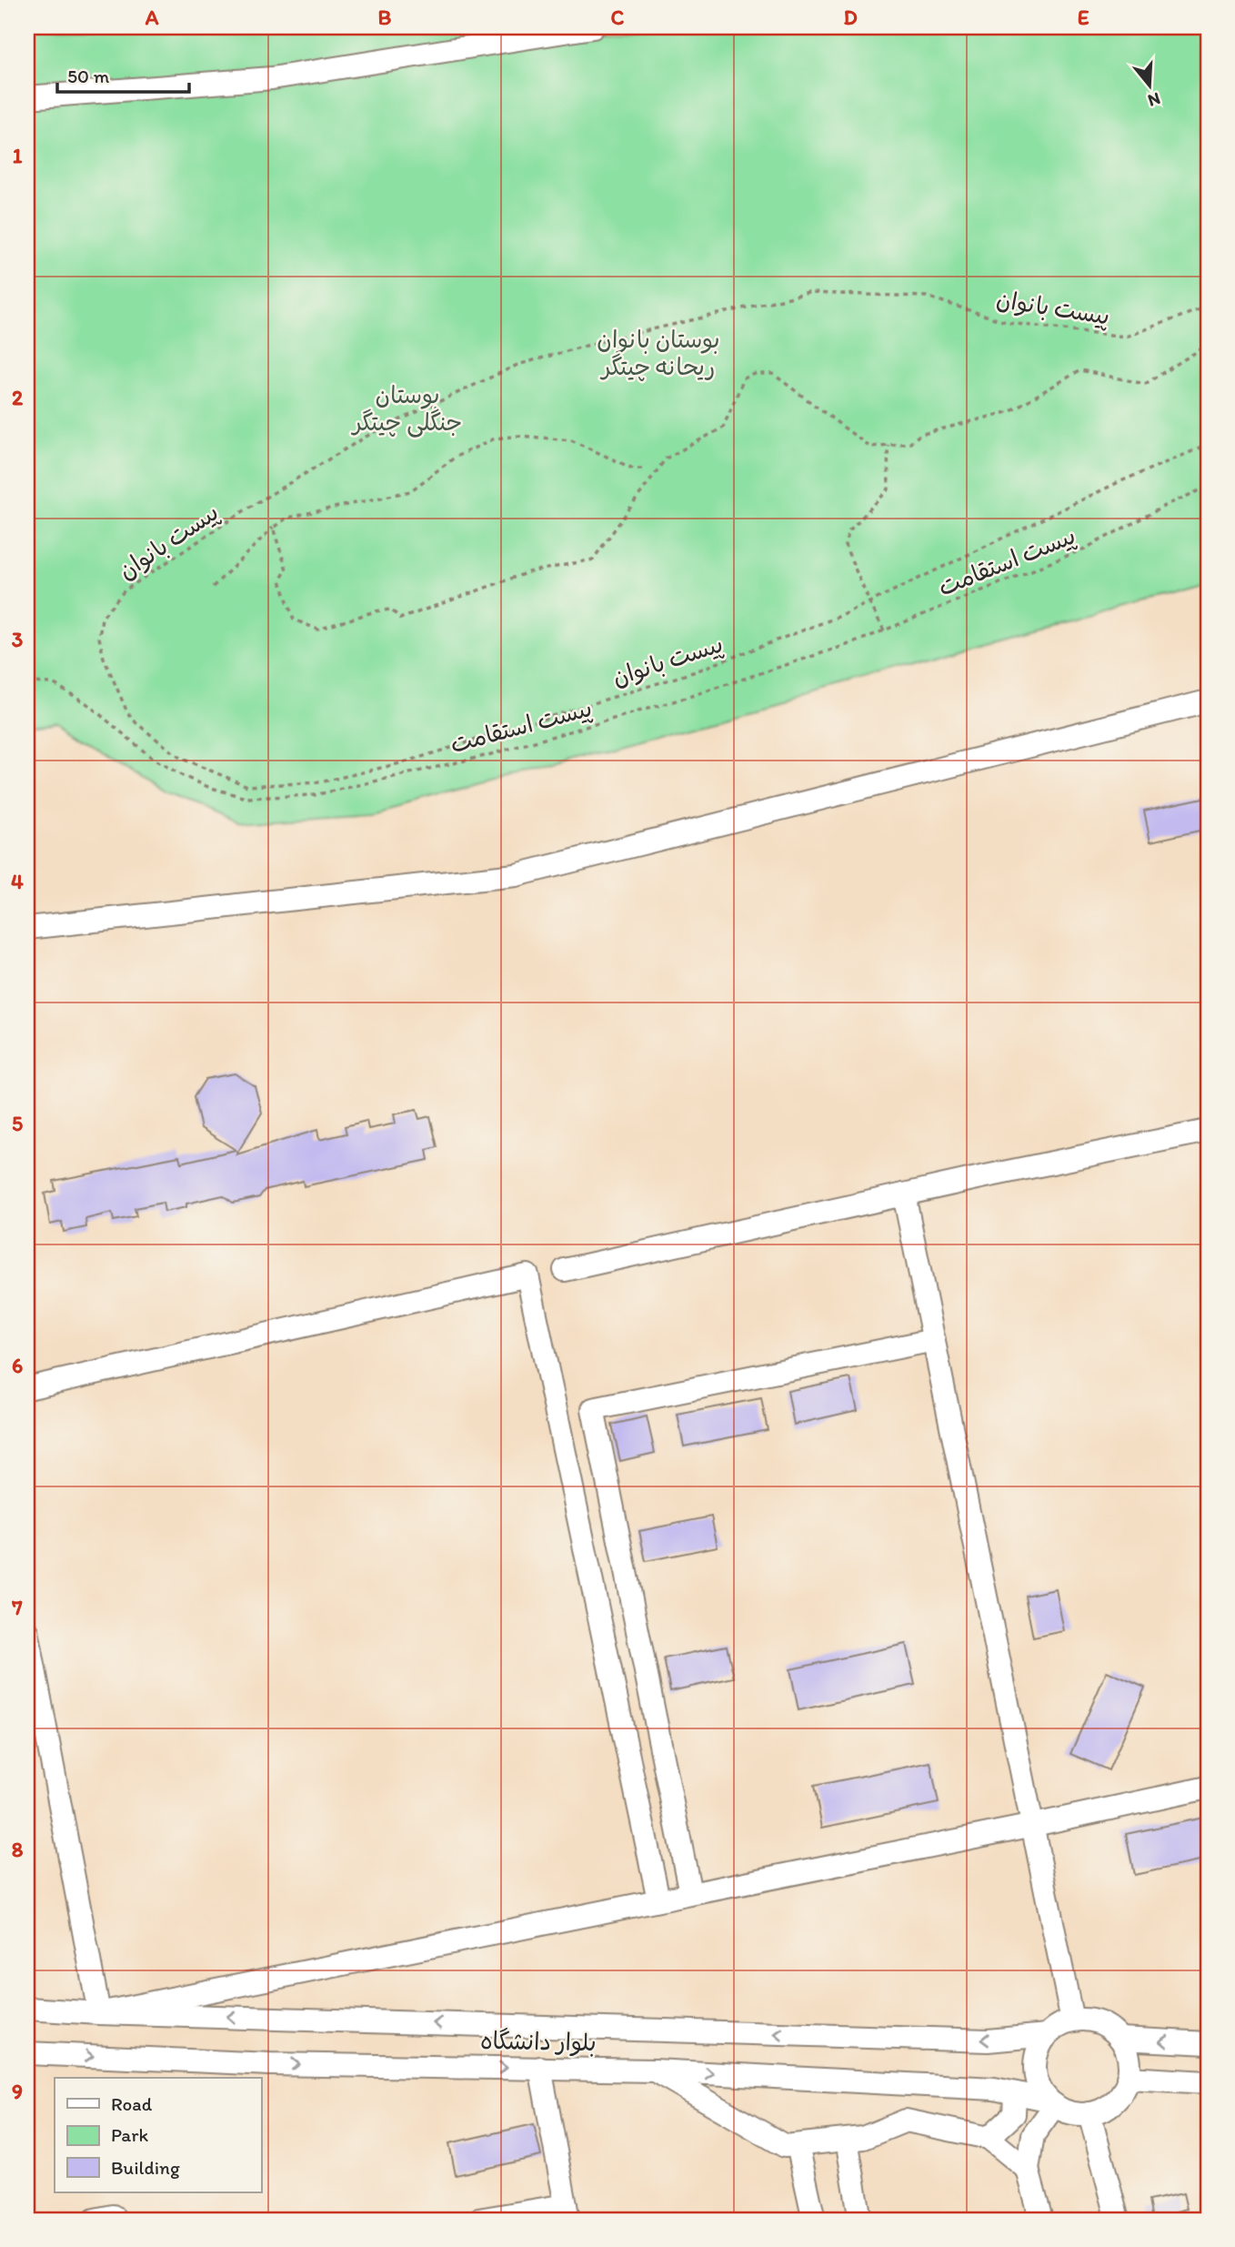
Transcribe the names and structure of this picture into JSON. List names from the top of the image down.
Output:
{
  "streets": {
    "street": ["بلوار دانشگاه"],
    "path": ["پیست بانوان", "پیست استقامت"]
  },
  "parks": ["بوستان بانوان ریحانه چیتگر", "بوستان جنگلی چیتگر"],
  "legend": ["Road", "Park", "Building"],
  "scale_bar": "50 m",
  "north": "bottom",
  "grid": {
    "columns": [
      "A",
      "B",
      "C",
      "D",
      "E"
    ],
    "rows": [
      "1",
      "2",
      "3",
      "4",
      "5",
      "6",
      "7",
      "8",
      "9"
    ]
  }
}
